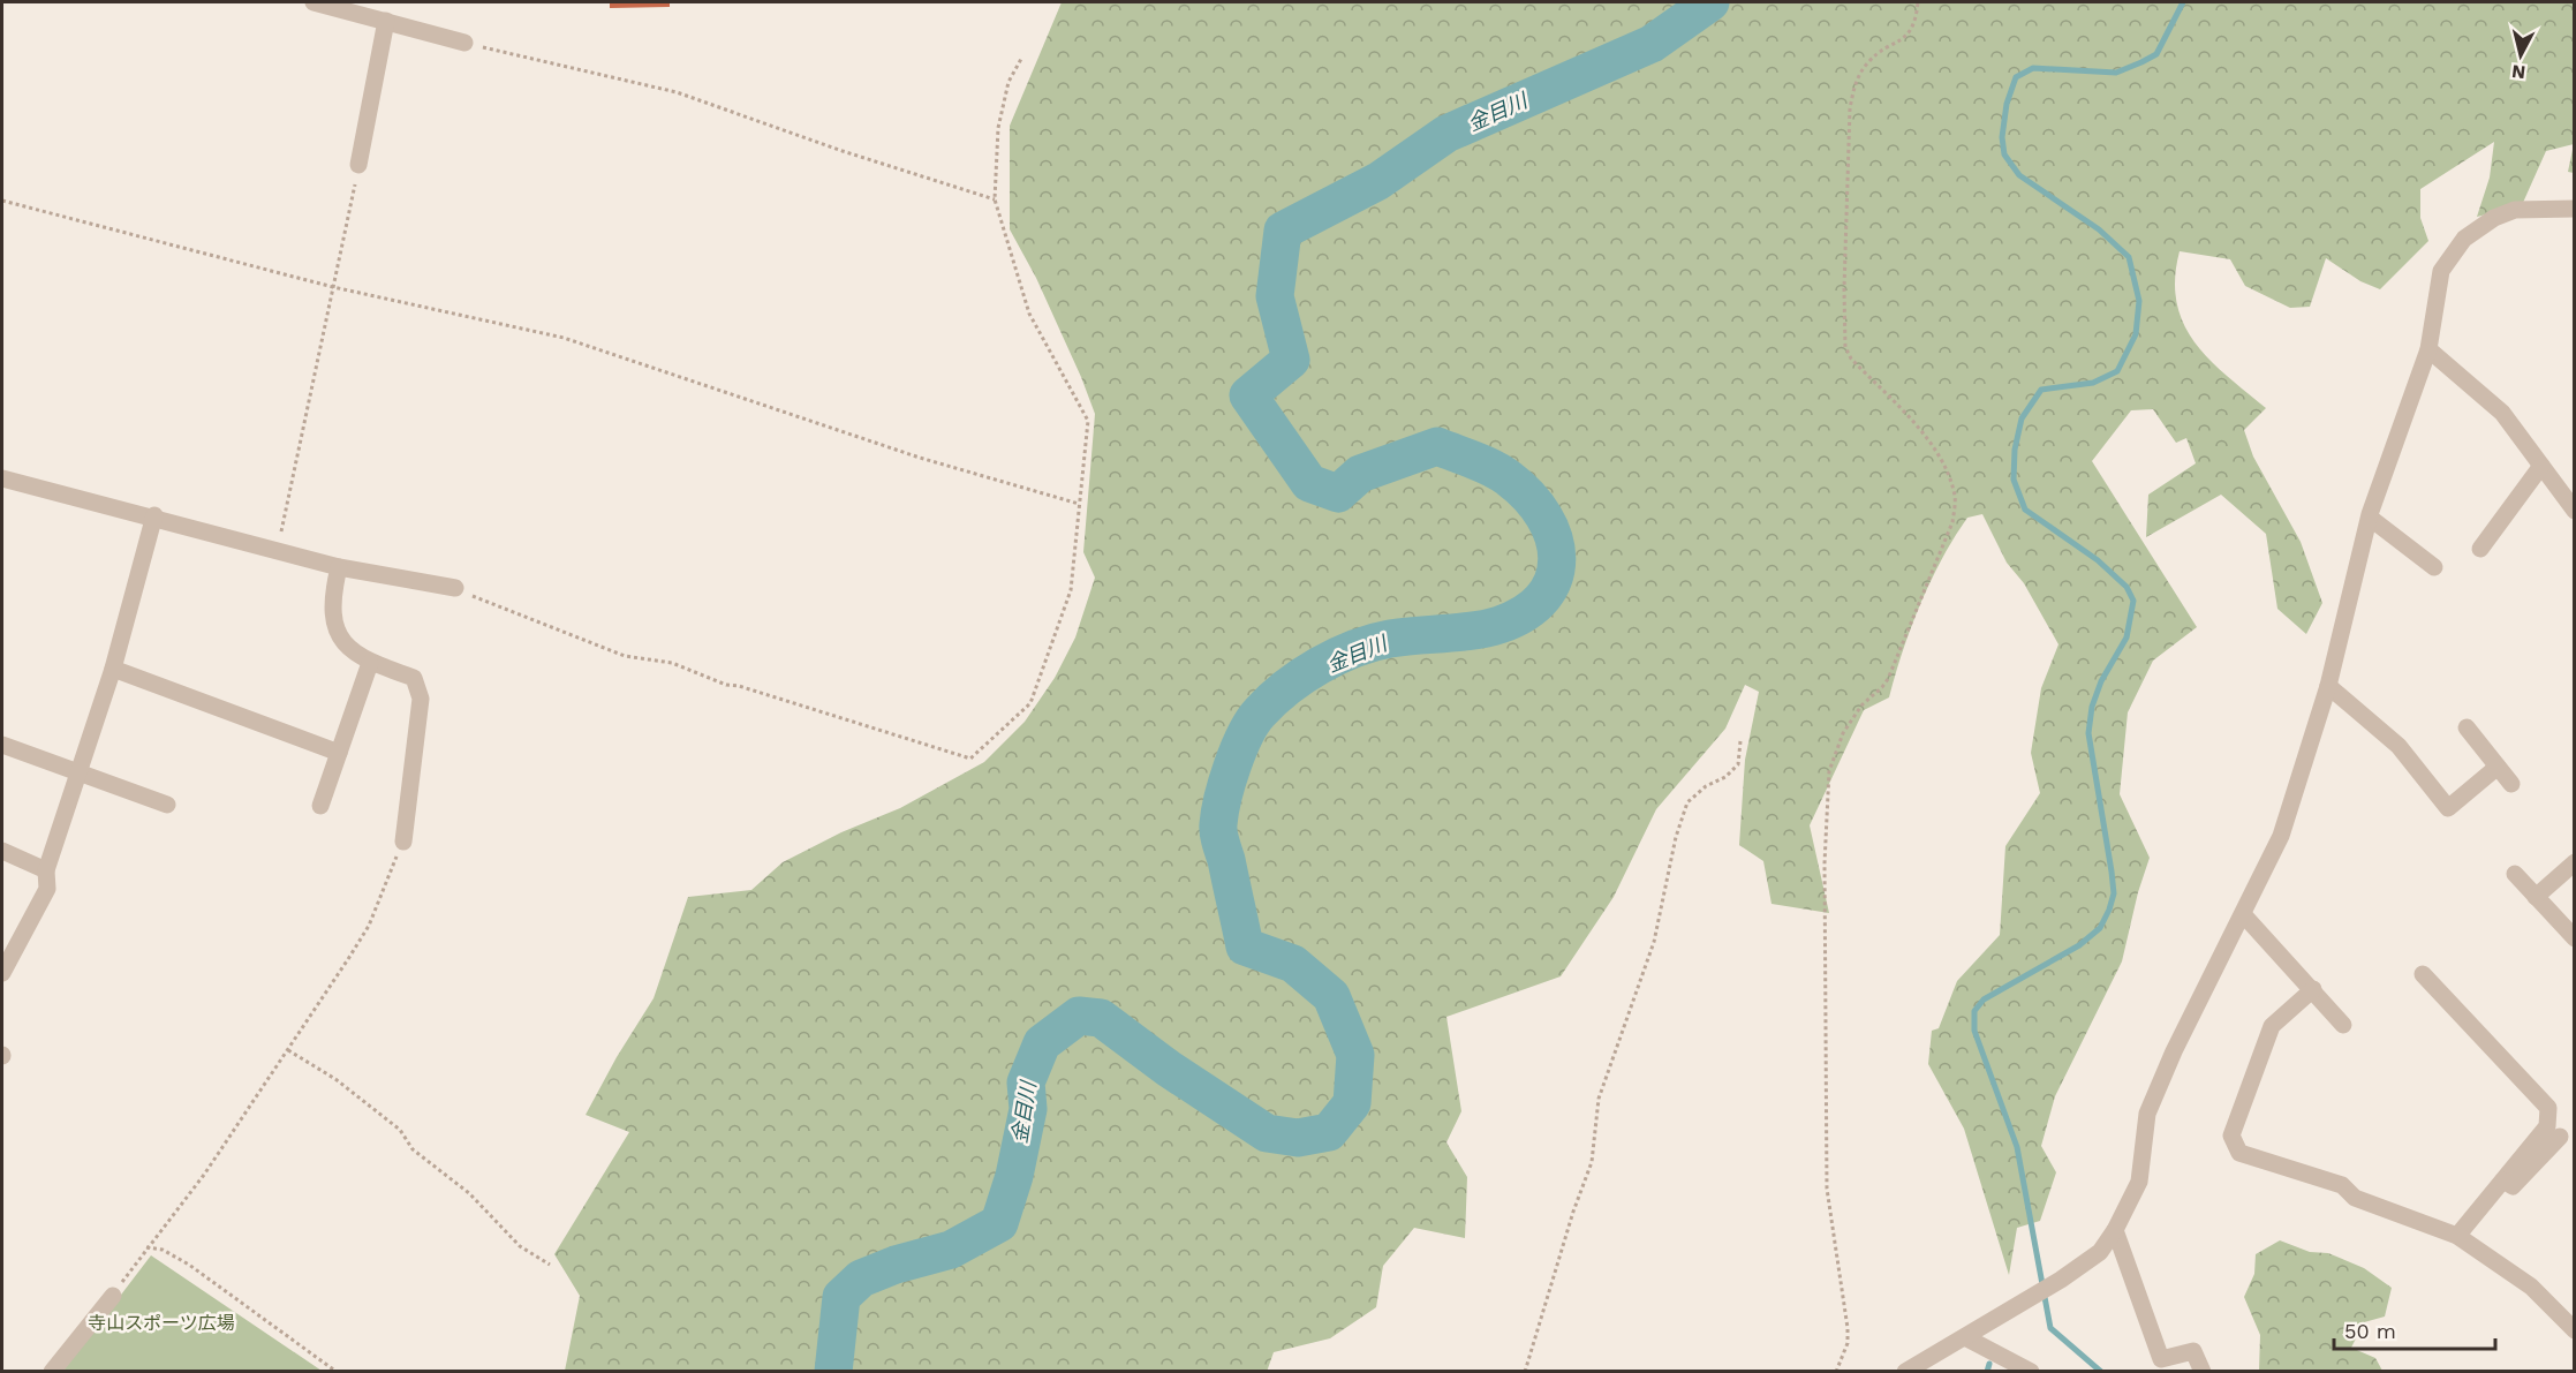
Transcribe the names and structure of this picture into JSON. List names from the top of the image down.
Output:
{
  "water": ["金目川"],
  "parks": ["寺山スポーツ広場"],
  "scale_bar": "50 m",
  "north": "bottom"
}
